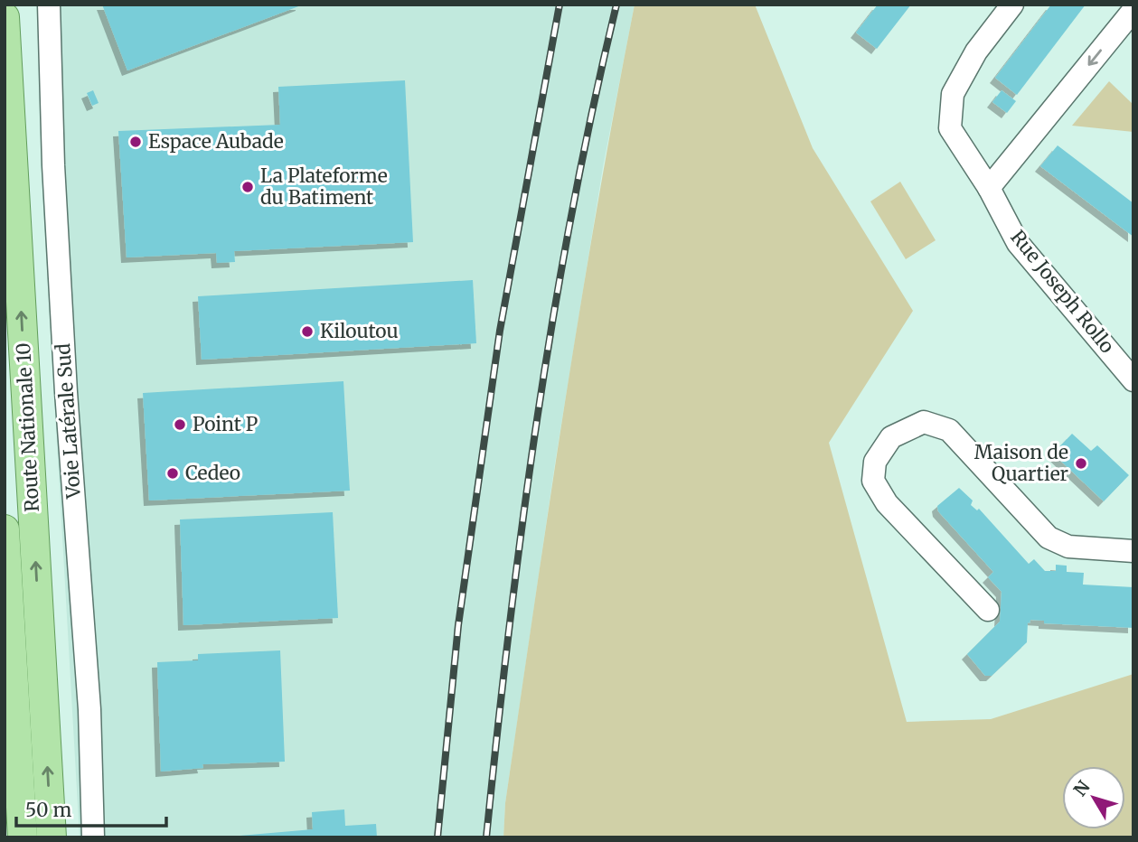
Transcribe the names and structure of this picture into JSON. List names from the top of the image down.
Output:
{
  "streets": {
    "main road": ["Route Nationale 10"],
    "street": ["Rue Joseph Rollo", "Voie Latérale Sud"]
  },
  "places": [
    "Espace Aubade",
    "La Plateforme du Batiment",
    "Kiloutou",
    "Point P",
    "Maison de Quartier",
    "Cedeo"
  ],
  "scale_bar": "50 m",
  "north": "top left"
}
